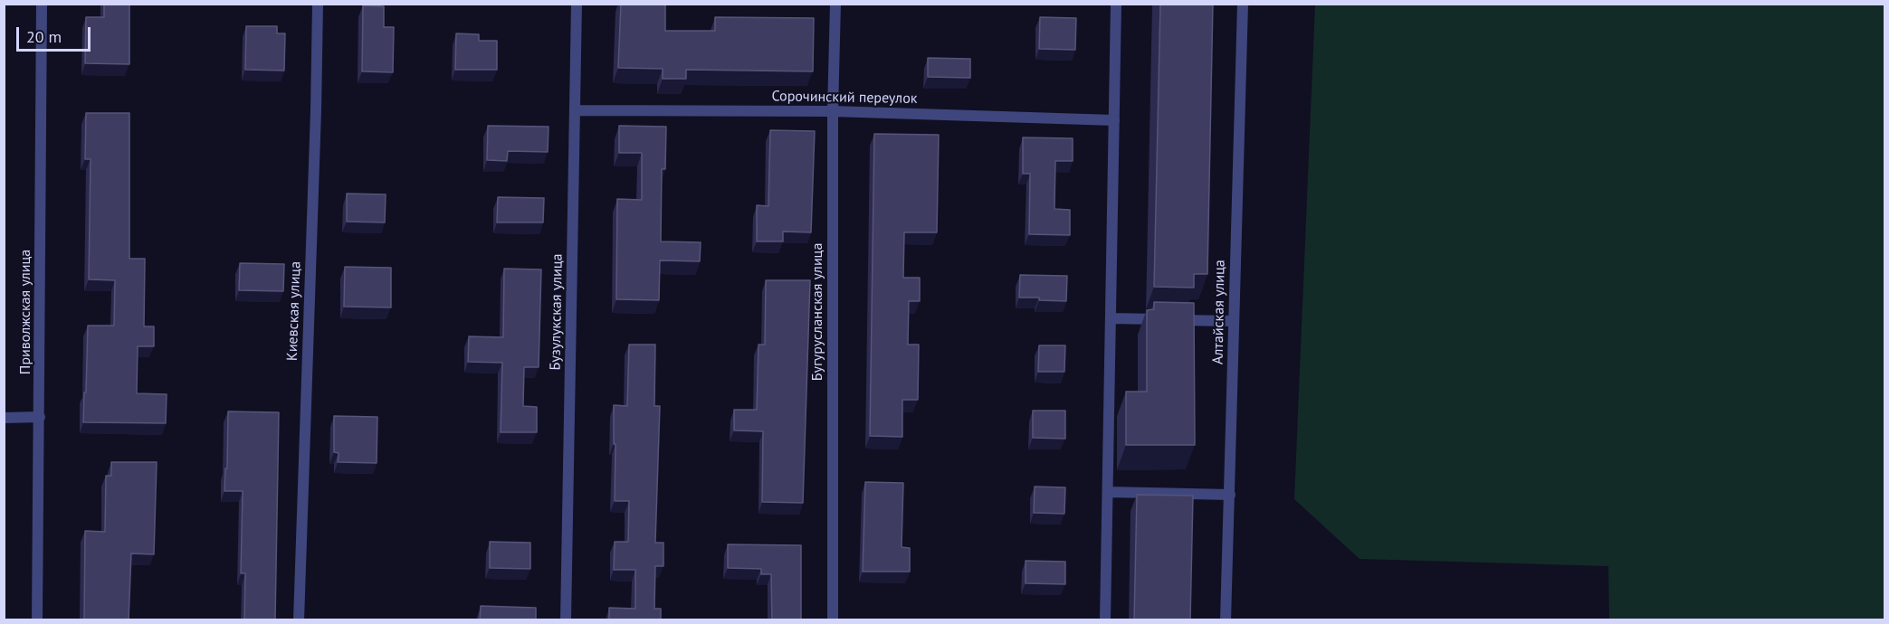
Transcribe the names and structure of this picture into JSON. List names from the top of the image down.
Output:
{
  "streets": {
    "street": [
      "Сорочинский переулок",
      "Киевская улица",
      "Приволжская улица",
      "Бузулукская улица",
      "Бугурусланская улица",
      "Алтайская улица"
    ]
  },
  "crossings": [
    ["Сорочинский переулок", "Бузулукская улица"],
    ["Сорочинский переулок", "Бугурусланская улица"]
  ],
  "scale_bar": "20 m"
}
